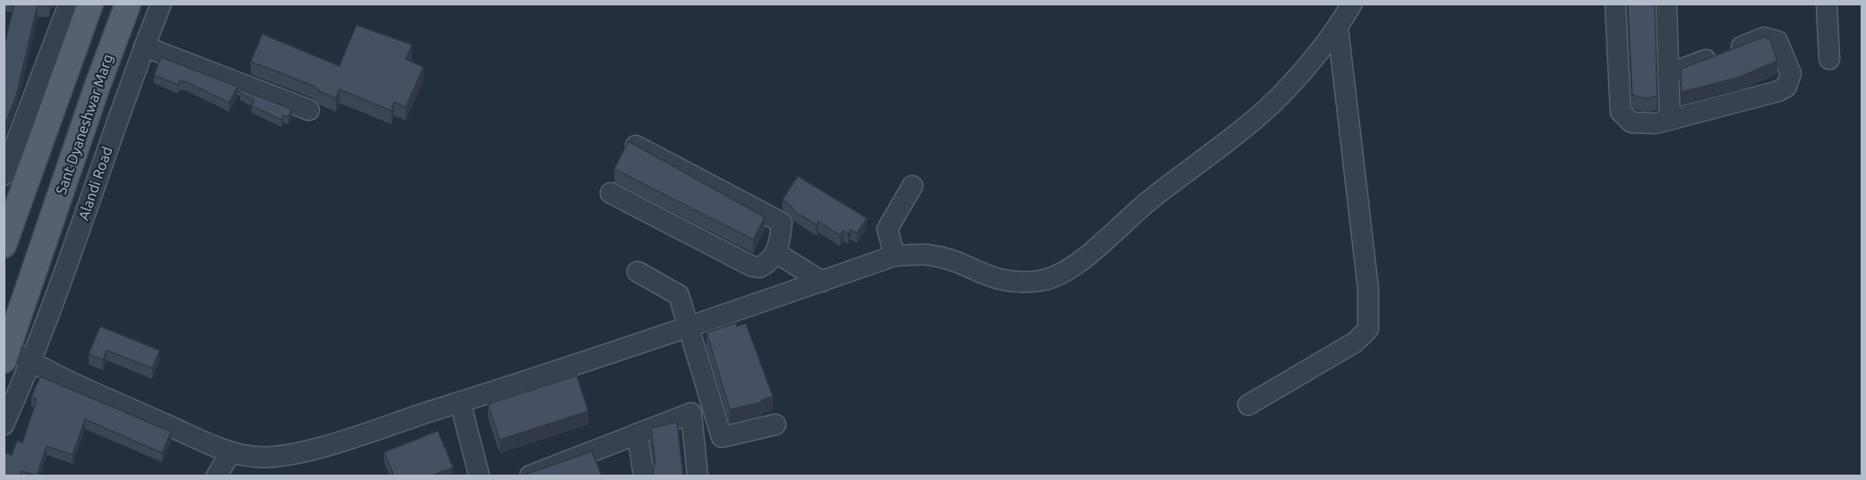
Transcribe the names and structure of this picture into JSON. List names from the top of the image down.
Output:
{
  "streets": {
    "main road": ["Sant Dyaneshwar Marg"],
    "street": ["Alandi Road"]
  }
}
